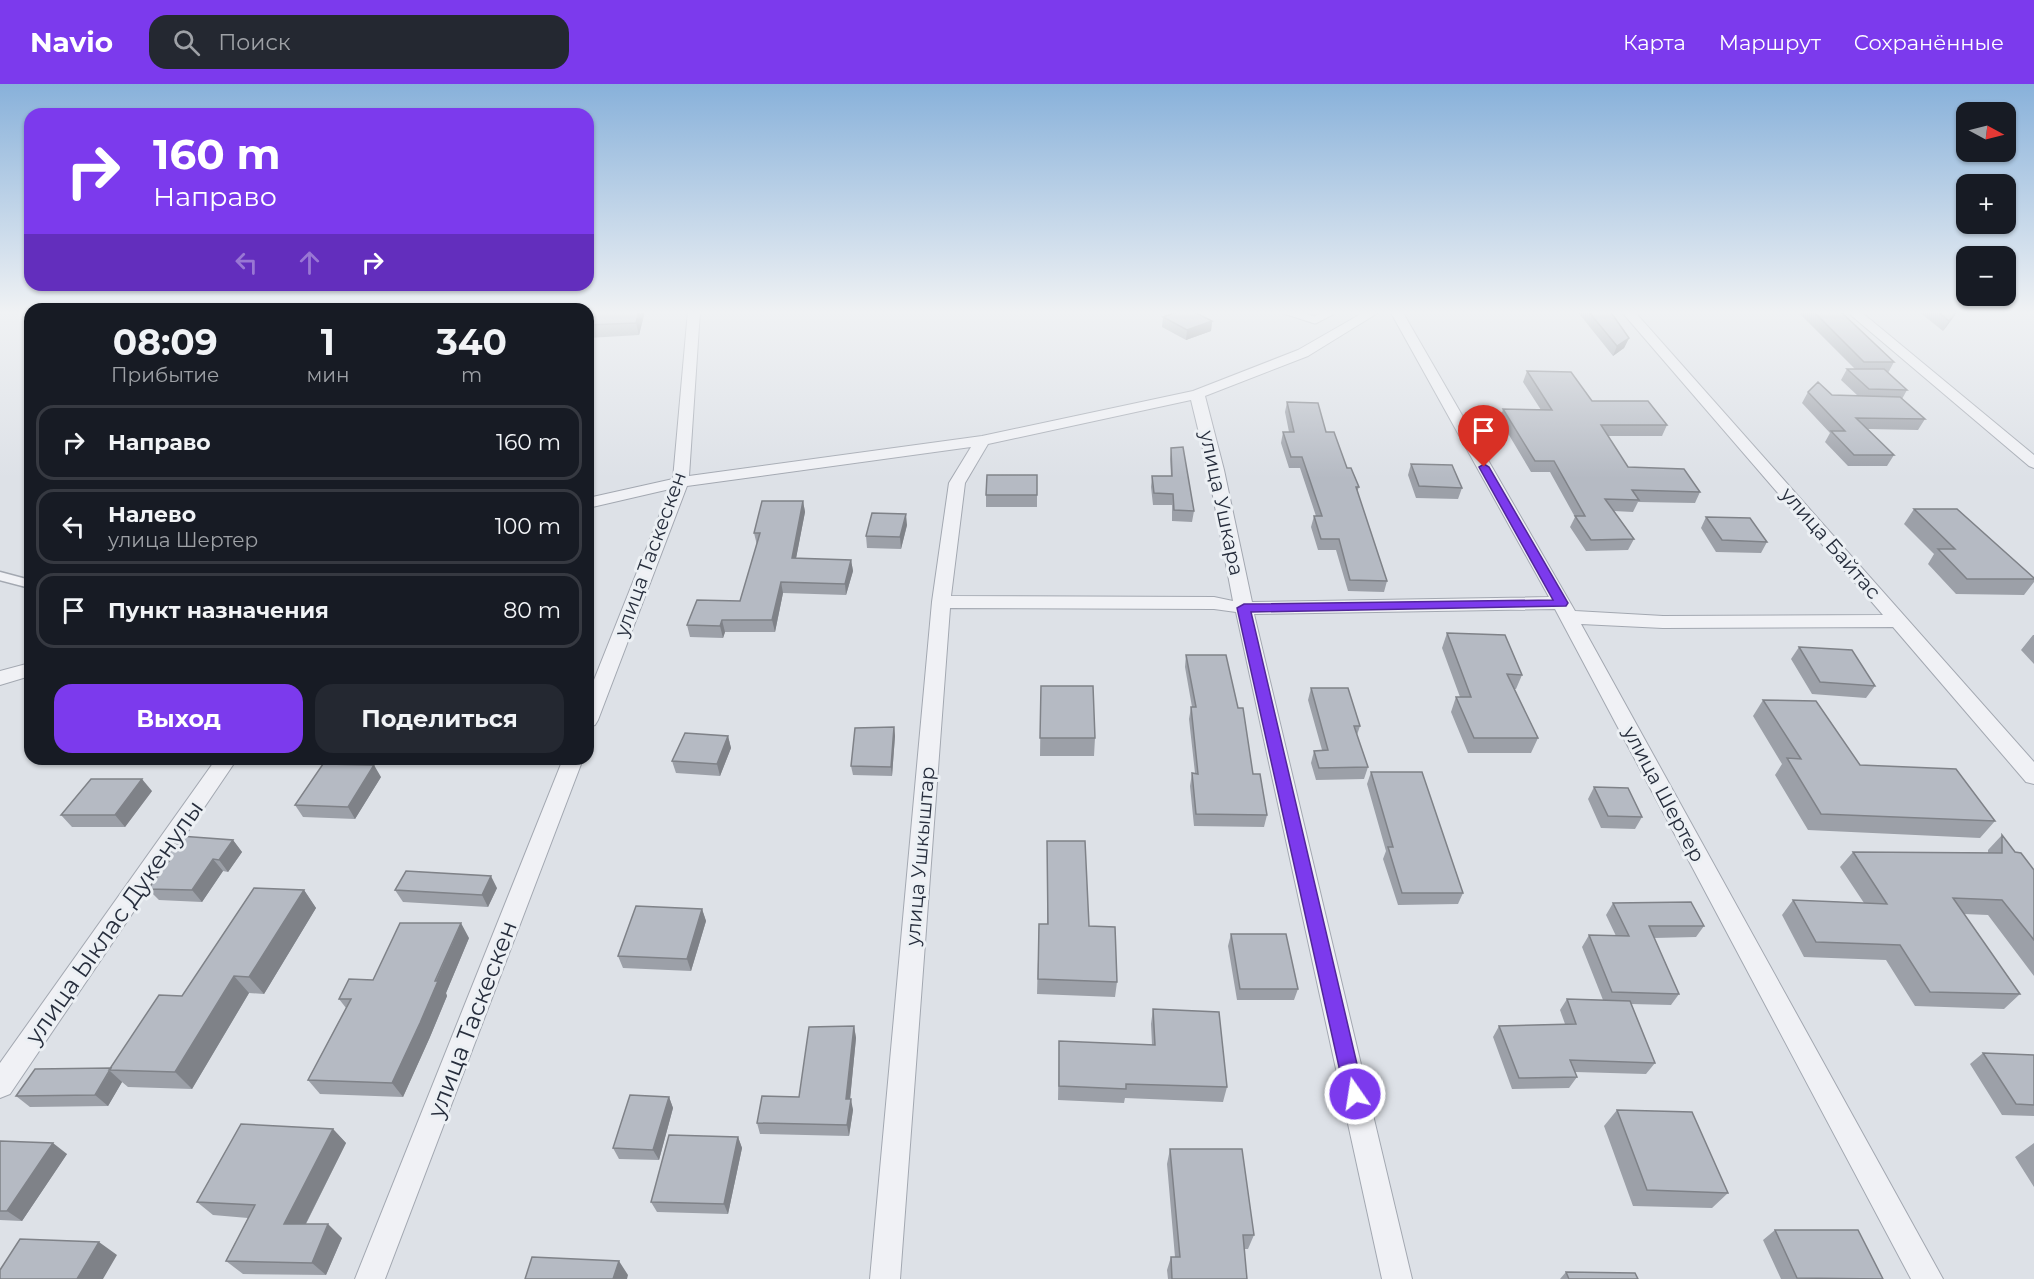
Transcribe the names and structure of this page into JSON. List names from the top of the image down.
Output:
{
  "streets": {
    "street": [
      "улица Ушкара",
      "улица Байтас",
      "улица Таскескен",
      "улица Шертер",
      "улица Ушкыштар",
      "улица Ыклас Дукенулы"
    ]
  },
  "north": "right",
  "page": {
    "header": "Navio",
    "search": "Поиск",
    "nav": ["Карта", "Маршрут", "Сохранённые"],
    "map_buttons": ["+", "−"],
    "turn": ["160 m", "Направо"],
    "eta": [
      "08:09",
      "Прибытие",
      "1",
      "мин",
      "340",
      "m"
    ],
    "list": [
      {
        "name": "Направо",
        "value": "160 m"
      },
      {
        "name": "Налево",
        "note": "улица Шертер",
        "value": "100 m"
      },
      {
        "name": "Пункт назначения",
        "value": "80 m"
      }
    ],
    "buttons": ["Выход", "Поделиться"]
  }
}
